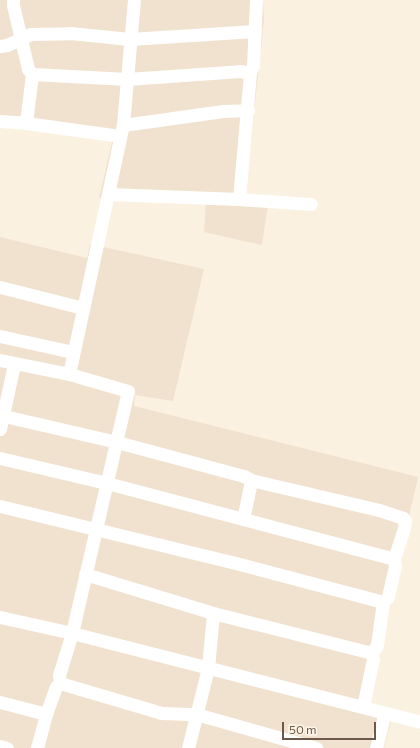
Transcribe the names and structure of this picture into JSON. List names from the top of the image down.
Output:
{
  "scale_bar": "50 m"
}
